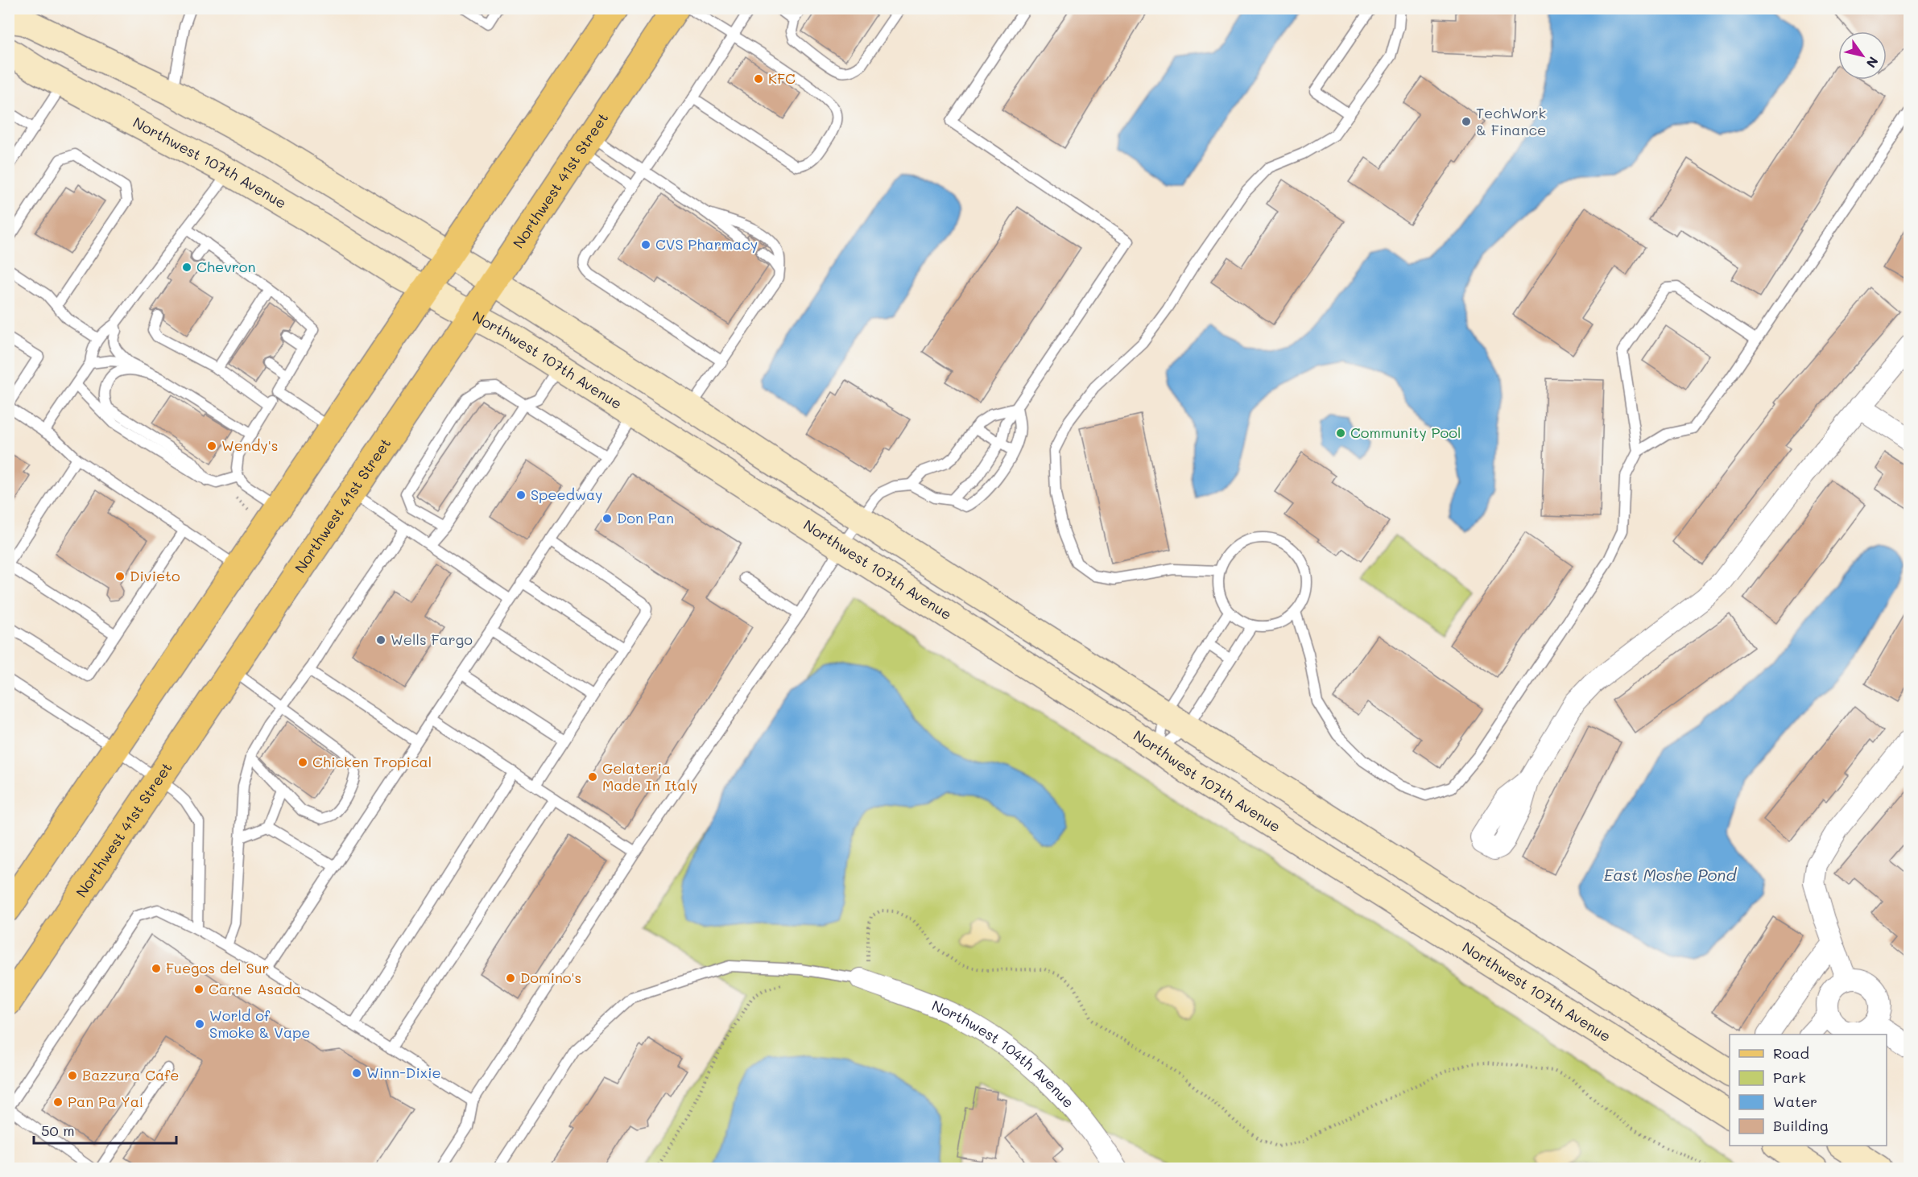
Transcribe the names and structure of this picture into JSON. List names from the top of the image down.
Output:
{
  "streets": {
    "main road": ["Northwest 107th Avenue", "Northwest 41st Street"],
    "street": ["Northwest 104th Avenue"]
  },
  "crossings": [
    ["Northwest 107th Avenue", "Northwest 41st Street"]
  ],
  "water": ["East Moshe Pond"],
  "places": [
    "KFC",
    "TechWork & Finance",
    "CVS Pharmacy",
    "Chevron",
    "Community Pool",
    "Wendy's",
    "Speedway",
    "Don Pan",
    "Divieto",
    "Wells Fargo",
    "Chicken Tropical",
    "Gelateria Made In Italy",
    "Fuegos del Sur",
    "Domino's",
    "Carne Asada",
    "World of Smoke & Vape",
    "Winn-Dixie",
    "Bazzura Cafe",
    "Pan Pa Ya!"
  ],
  "legend": [
    "Road",
    "Park",
    "Water",
    "Building"
  ],
  "scale_bar": "50 m",
  "north": "bottom right"
}
